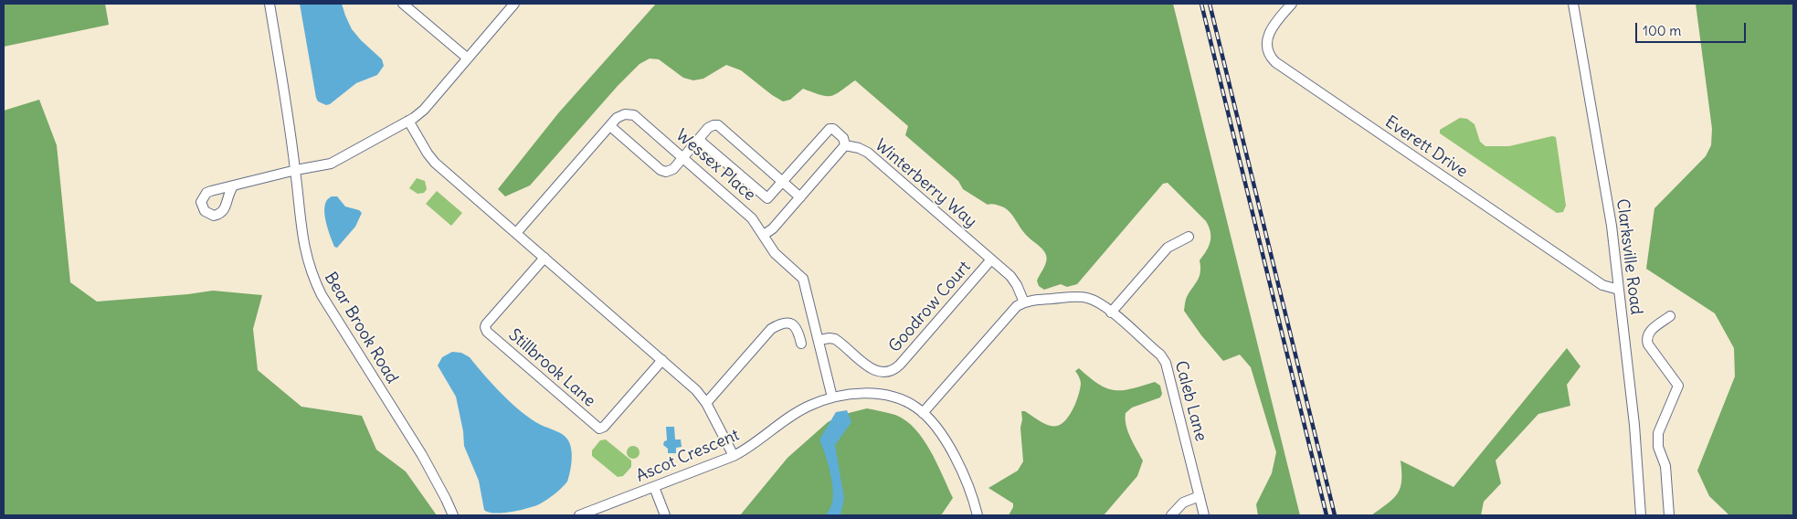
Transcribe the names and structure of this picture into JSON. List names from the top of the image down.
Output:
{
  "streets": {
    "street": [
      "Everett Drive",
      "Wessex Place",
      "Winterberry Way",
      "Clarksville Road",
      "Goodrow Court",
      "Bear Brook Road",
      "Stillbrook Lane",
      "Caleb Lane",
      "Ascot Crescent"
    ]
  },
  "crossings": [
    ["Everett Drive", "Clarksville Road"],
    ["Wessex Place", "Goodrow Court"],
    ["Wessex Place", "Ascot Crescent"],
    ["Winterberry Way", "Goodrow Court"],
    ["Winterberry Way", "Caleb Lane"]
  ],
  "scale_bar": "100 m"
}
